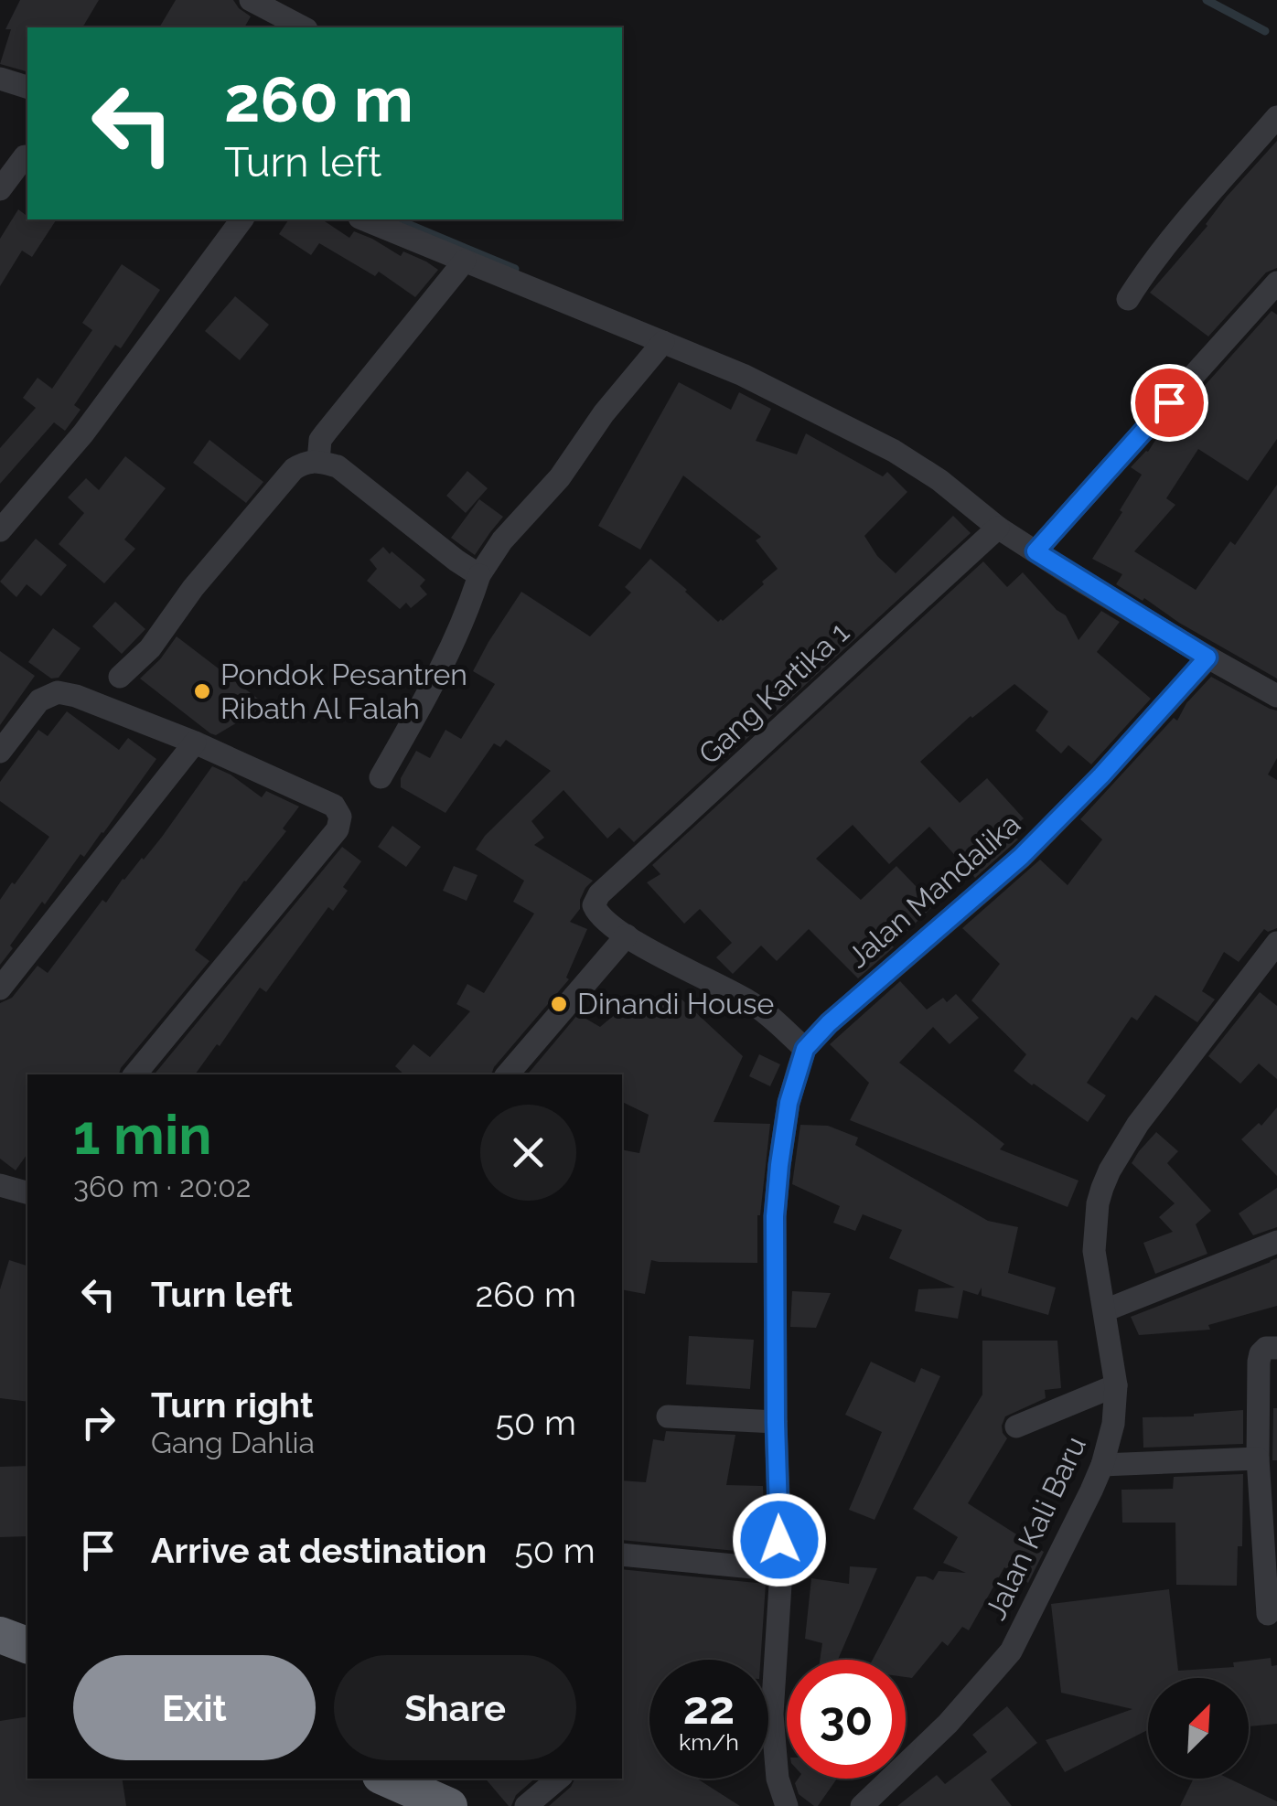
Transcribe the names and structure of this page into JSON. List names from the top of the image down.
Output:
{
  "streets": {
    "street": ["Gang Kartika 1", "Jalan Mandalika", "Jalan Kali Baru"]
  },
  "places": ["Pondok Pesantren Ribath Al Falah", "Dinandi House"],
  "north": "top right",
  "page": {
    "turn": ["260 m", "Turn left"],
    "heading": ["1 min", "360 m · 20:02"],
    "list": [
      {
        "name": "Turn left",
        "value": "260 m"
      },
      {
        "name": "Turn right",
        "note": "Gang Dahlia",
        "value": "50 m"
      },
      {
        "name": "Arrive at destination",
        "value": "50 m"
      }
    ],
    "buttons": ["Exit", "Share"],
    "speed": "22 km/h",
    "limit": "30"
  }
}
